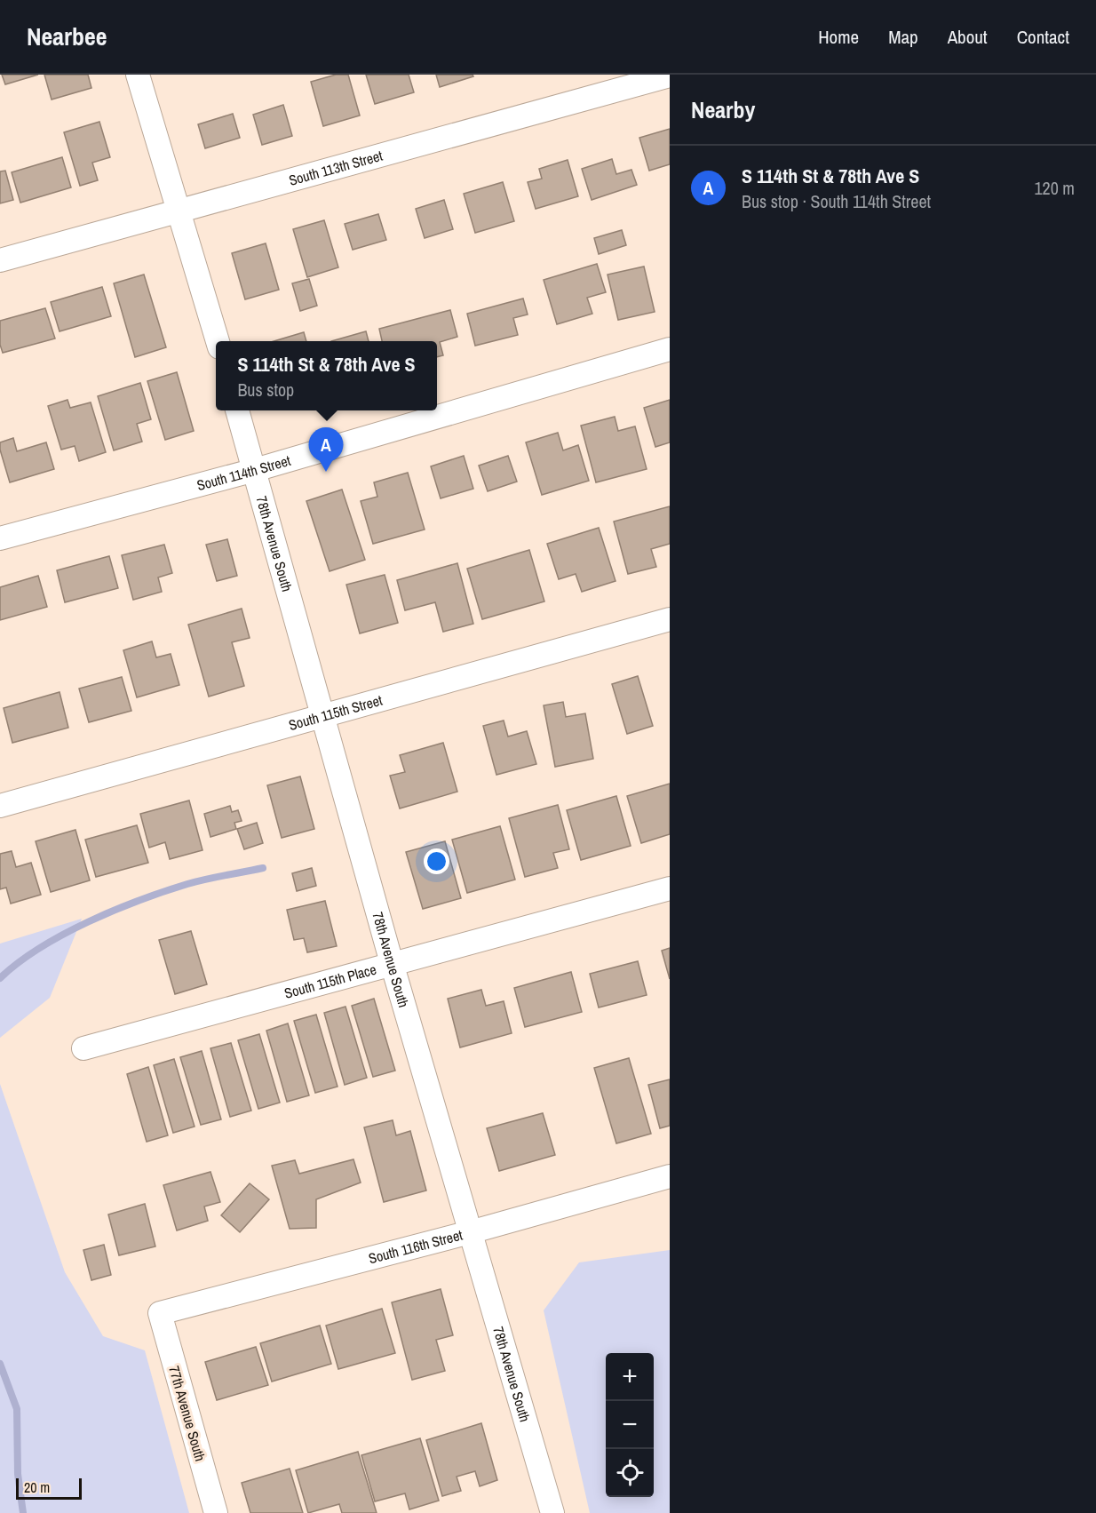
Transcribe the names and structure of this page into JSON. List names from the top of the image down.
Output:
{
  "streets": {
    "street": [
      "South 113th Street",
      "South 114th Street",
      "78th Avenue South",
      "South 115th Street",
      "South 115th Place",
      "South 116th Street",
      "77th Avenue South"
    ]
  },
  "crossings": [
    ["South 114th Street", "78th Avenue South"],
    ["78th Avenue South", "South 115th Street"],
    ["78th Avenue South", "South 115th Place"],
    ["78th Avenue South", "South 116th Street"],
    ["South 116th Street", "77th Avenue South"]
  ],
  "scale_bar": "20 m",
  "page": {
    "header": "Nearbee",
    "nav": [
      "Home",
      "Map",
      "About",
      "Contact"
    ],
    "heading": "Nearby",
    "list": [
      {
        "mark": "A",
        "name": "S 114th St & 78th Ave S",
        "note": "Bus stop · South 114th Street",
        "value": "120 m"
      }
    ],
    "popup": ["S 114th St & 78th Ave S", "Bus stop"],
    "pins": "A",
    "map_buttons": ["+", "−"],
    "scale": "20 m"
  }
}
